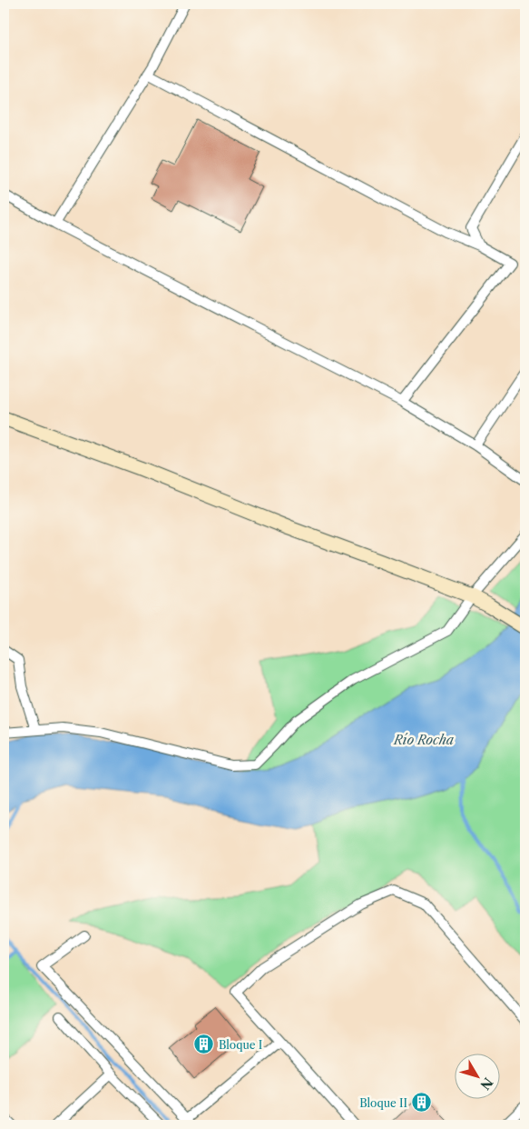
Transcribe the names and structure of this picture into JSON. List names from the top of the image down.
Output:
{
  "water": ["Río Rocha"],
  "places": {
    "building": ["Bloque I", "Bloque II"]
  },
  "north": "bottom right"
}
